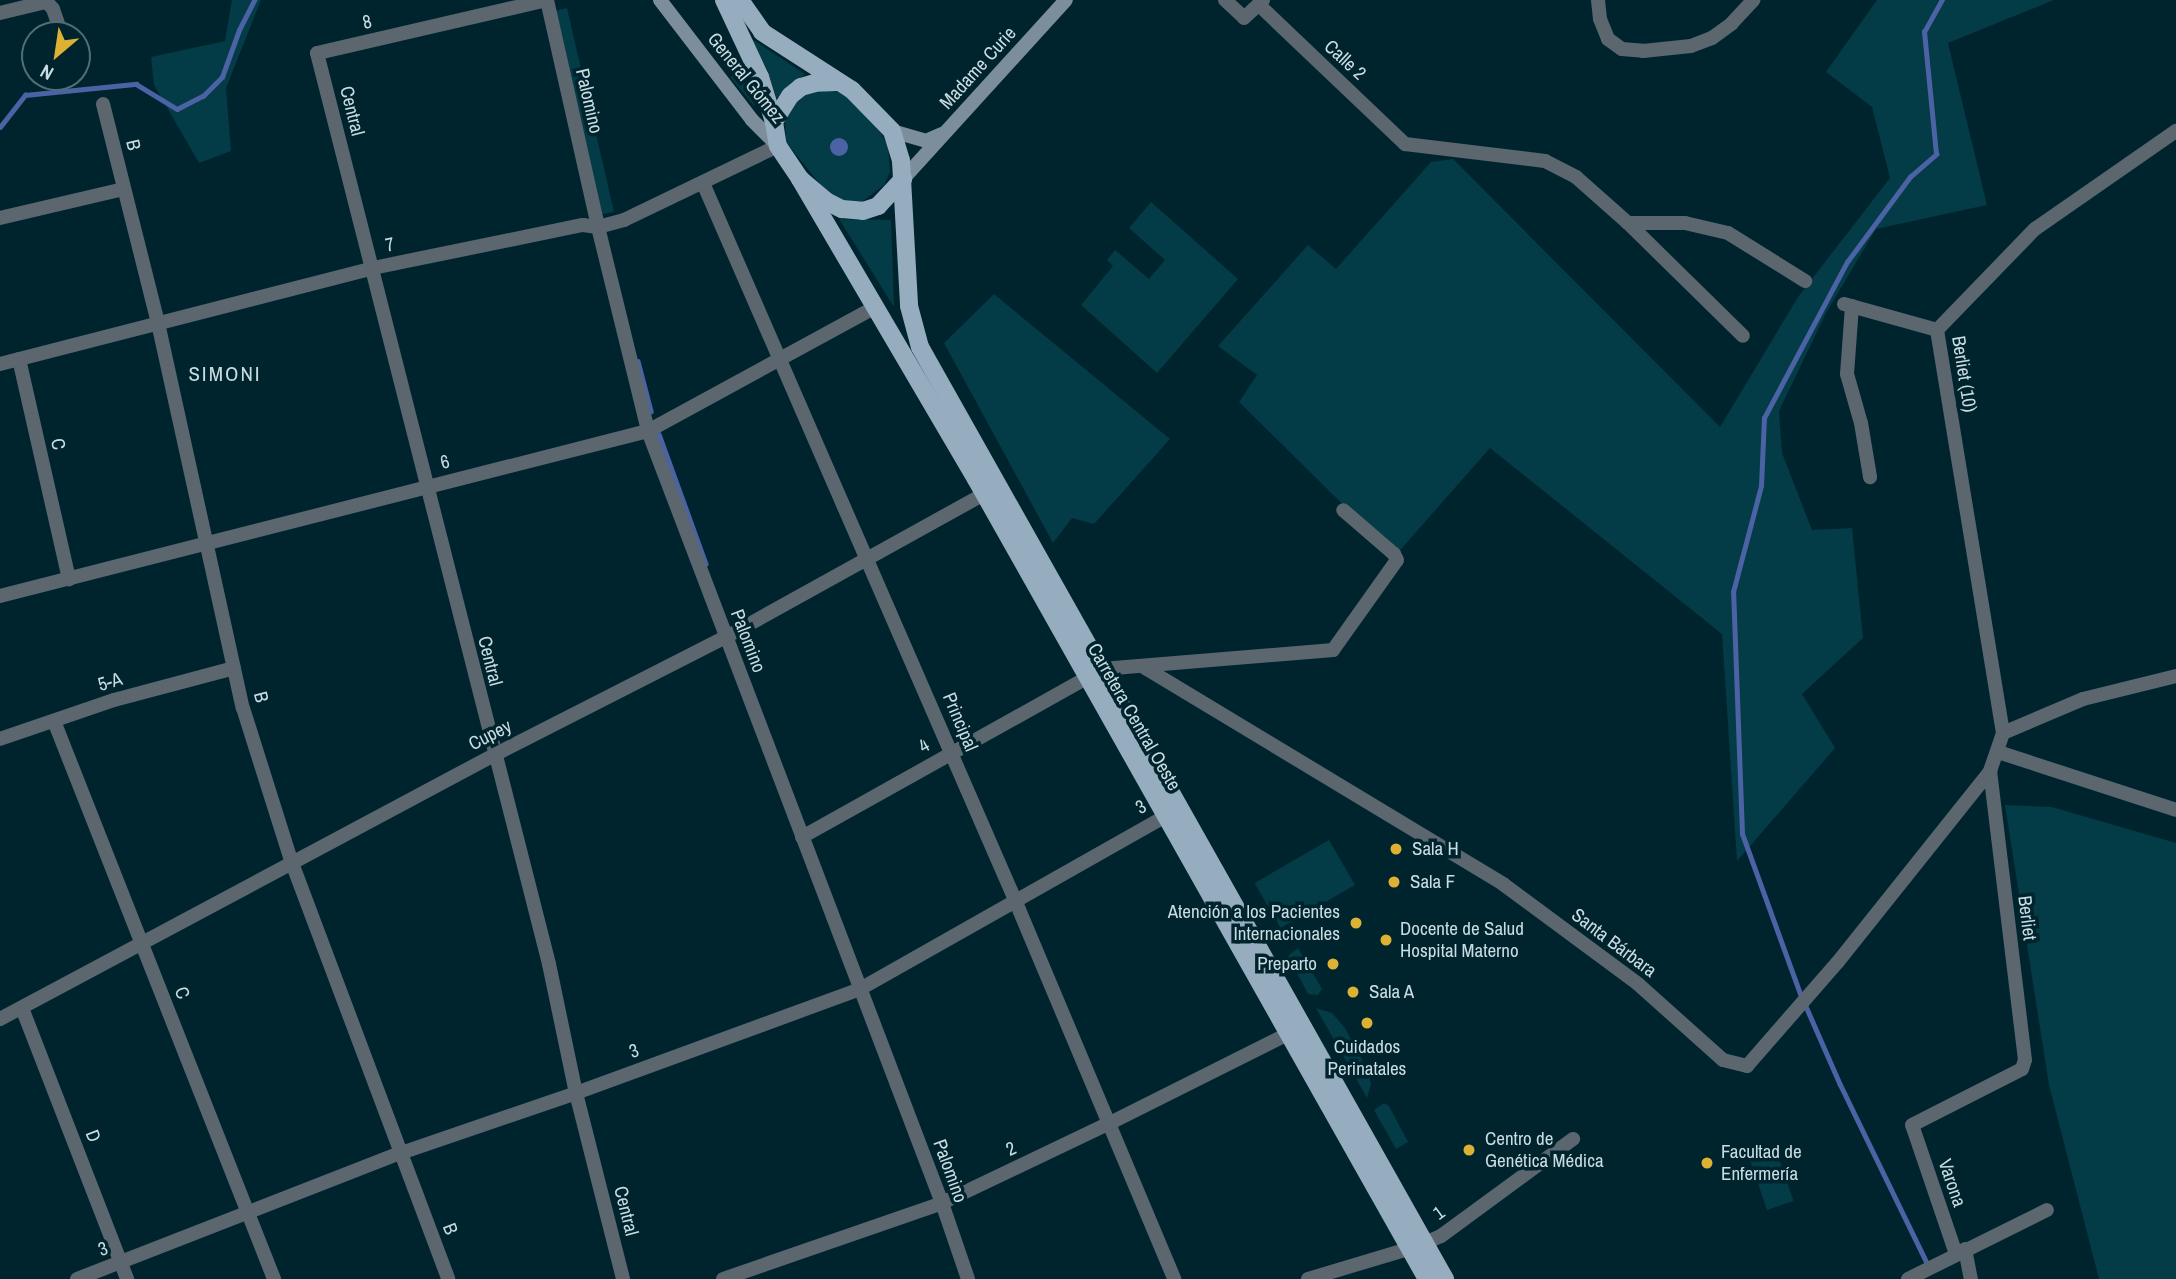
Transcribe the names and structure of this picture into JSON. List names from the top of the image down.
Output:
{
  "streets": {
    "main road": ["Madame Curie", "General Gómez", "Carretera Central Oeste"],
    "street": [
      "8",
      "Calle 2",
      "Palomino",
      "Central",
      "B",
      "7",
      "Berliet (10)",
      "C",
      "6",
      "5-A",
      "Principal",
      "Cupey",
      "4",
      "3",
      "Berliet",
      "Santa Bárbara",
      "D",
      "2",
      "Varona",
      "1"
    ]
  },
  "crossings": [
    ["8", "Palomino"],
    ["8", "Central"],
    ["Madame Curie", "General Gómez"],
    ["Madame Curie", "7"],
    ["Madame Curie", "Carretera Central Oeste"],
    ["General Gómez", "7"],
    ["General Gómez", "Carretera Central Oeste"],
    ["Palomino", "7"],
    ["Palomino", "6"],
    ["Palomino", "Cupey"],
    ["Palomino", "4"],
    ["Palomino", "3"],
    ["Palomino", "2"],
    ["Central", "7"],
    ["Central", "6"],
    ["Central", "Cupey"],
    ["Central", "3"],
    ["B", "7"],
    ["B", "6"],
    ["B", "5-A"],
    ["B", "Cupey"],
    ["B", "3"],
    ["7", "C"],
    ["7", "Carretera Central Oeste"],
    ["7", "Principal"],
    ["Berliet (10)", "Santa Bárbara"],
    ["C", "6"],
    ["C", "5-A"],
    ["C", "Cupey"],
    ["C", "3"],
    ["6", "Carretera Central Oeste"],
    ["6", "Principal"],
    ["Carretera Central Oeste", "Cupey"],
    ["Carretera Central Oeste", "4"],
    ["Carretera Central Oeste", "3"],
    ["Carretera Central Oeste", "2"],
    ["Carretera Central Oeste", "1"],
    ["Principal", "Cupey"],
    ["Principal", "4"],
    ["Principal", "3"],
    ["Principal", "2"],
    ["Cupey", "D"],
    ["3", "D"],
    ["Berliet", "Santa Bárbara"],
    ["Berliet", "Varona"]
  ],
  "districts": ["SIMONI"],
  "places": [
    "Sala H",
    "Sala F",
    "Atención a los Pacientes Internacionales",
    "Docente de Salud Hospital Materno",
    "Preparto",
    "Sala A",
    "Cuidados Perinatales",
    "Centro de Genética Médica",
    "Facultad de Enfermería"
  ],
  "north": "bottom left"
}
